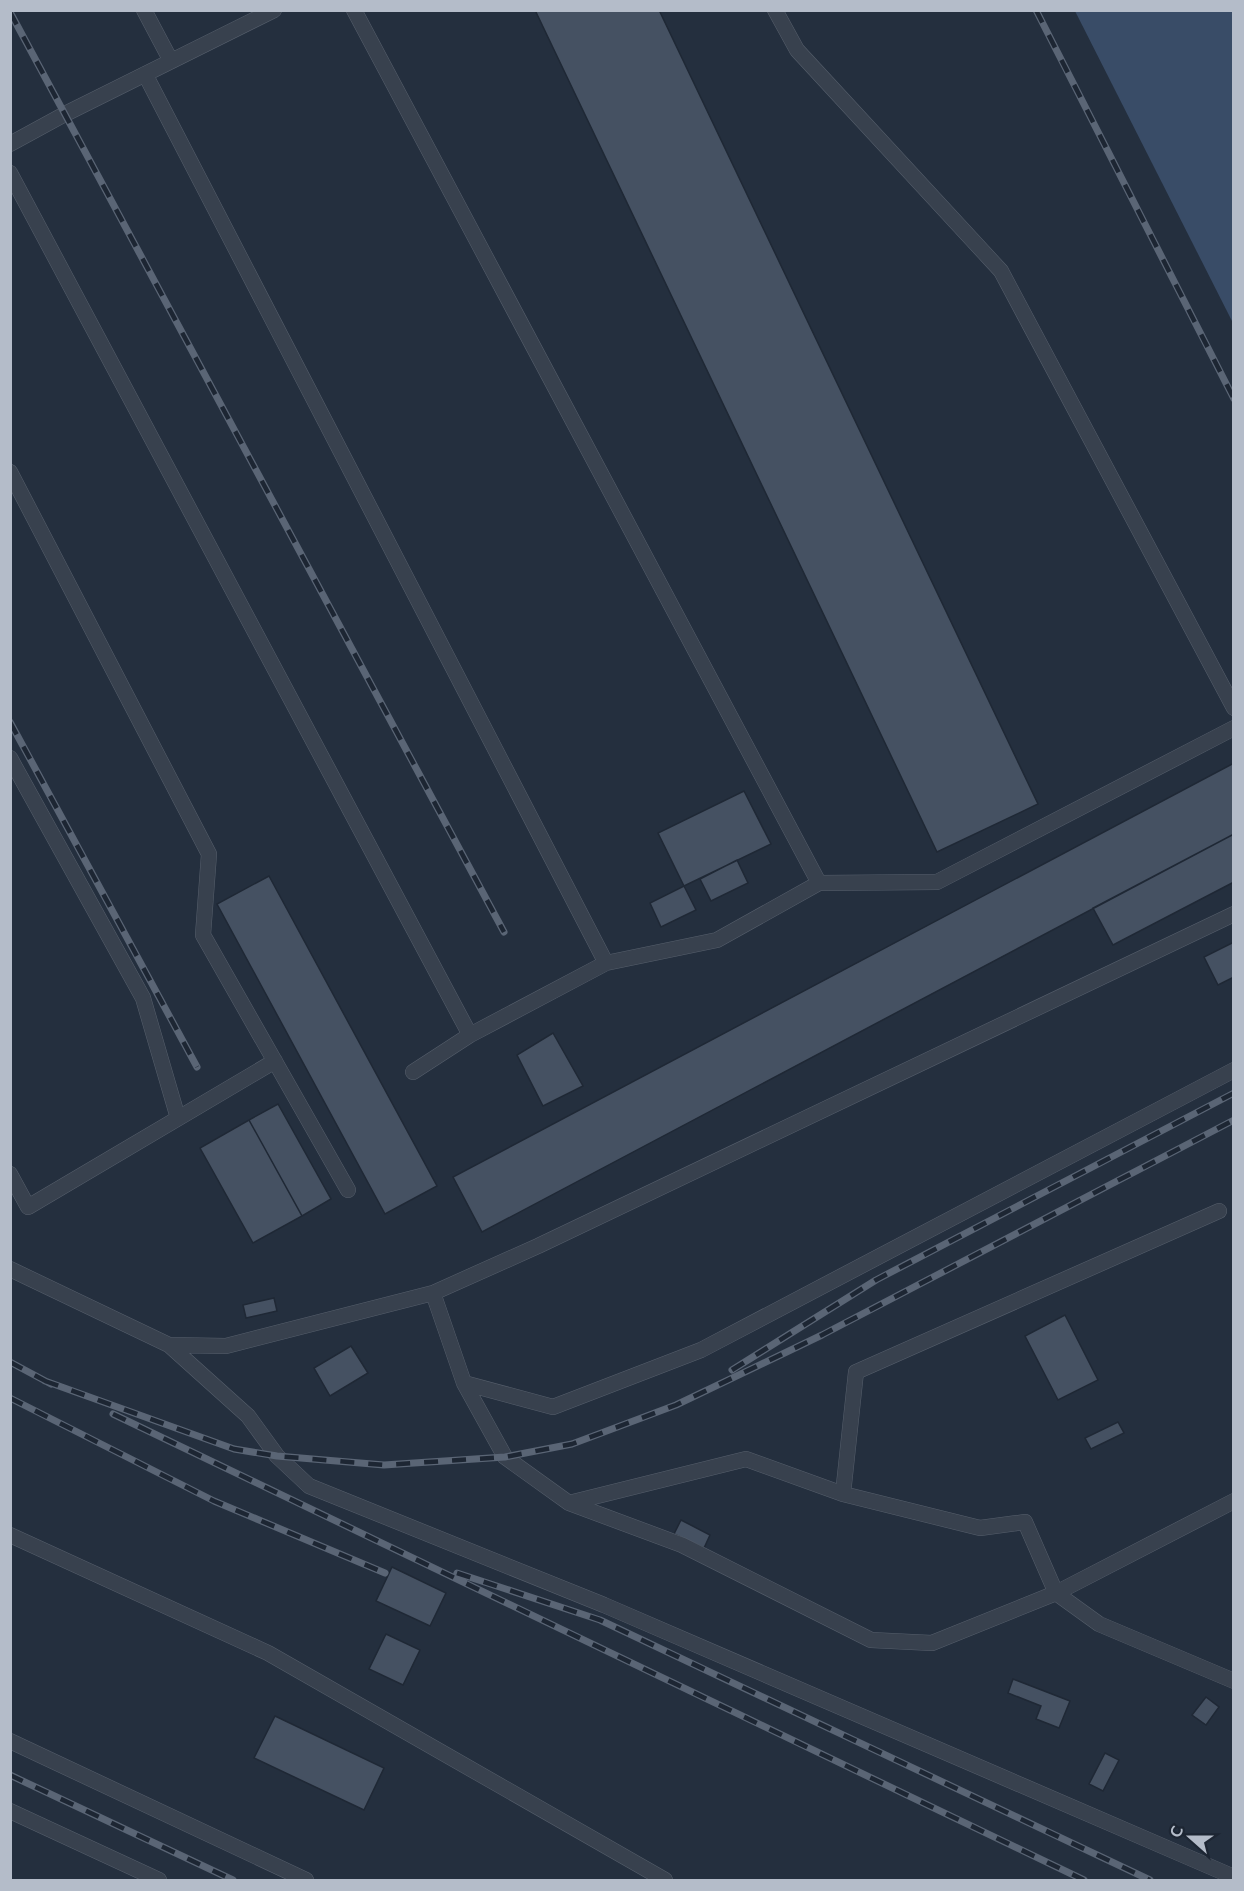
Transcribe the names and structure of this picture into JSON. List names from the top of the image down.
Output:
{
  "north": "left"
}
